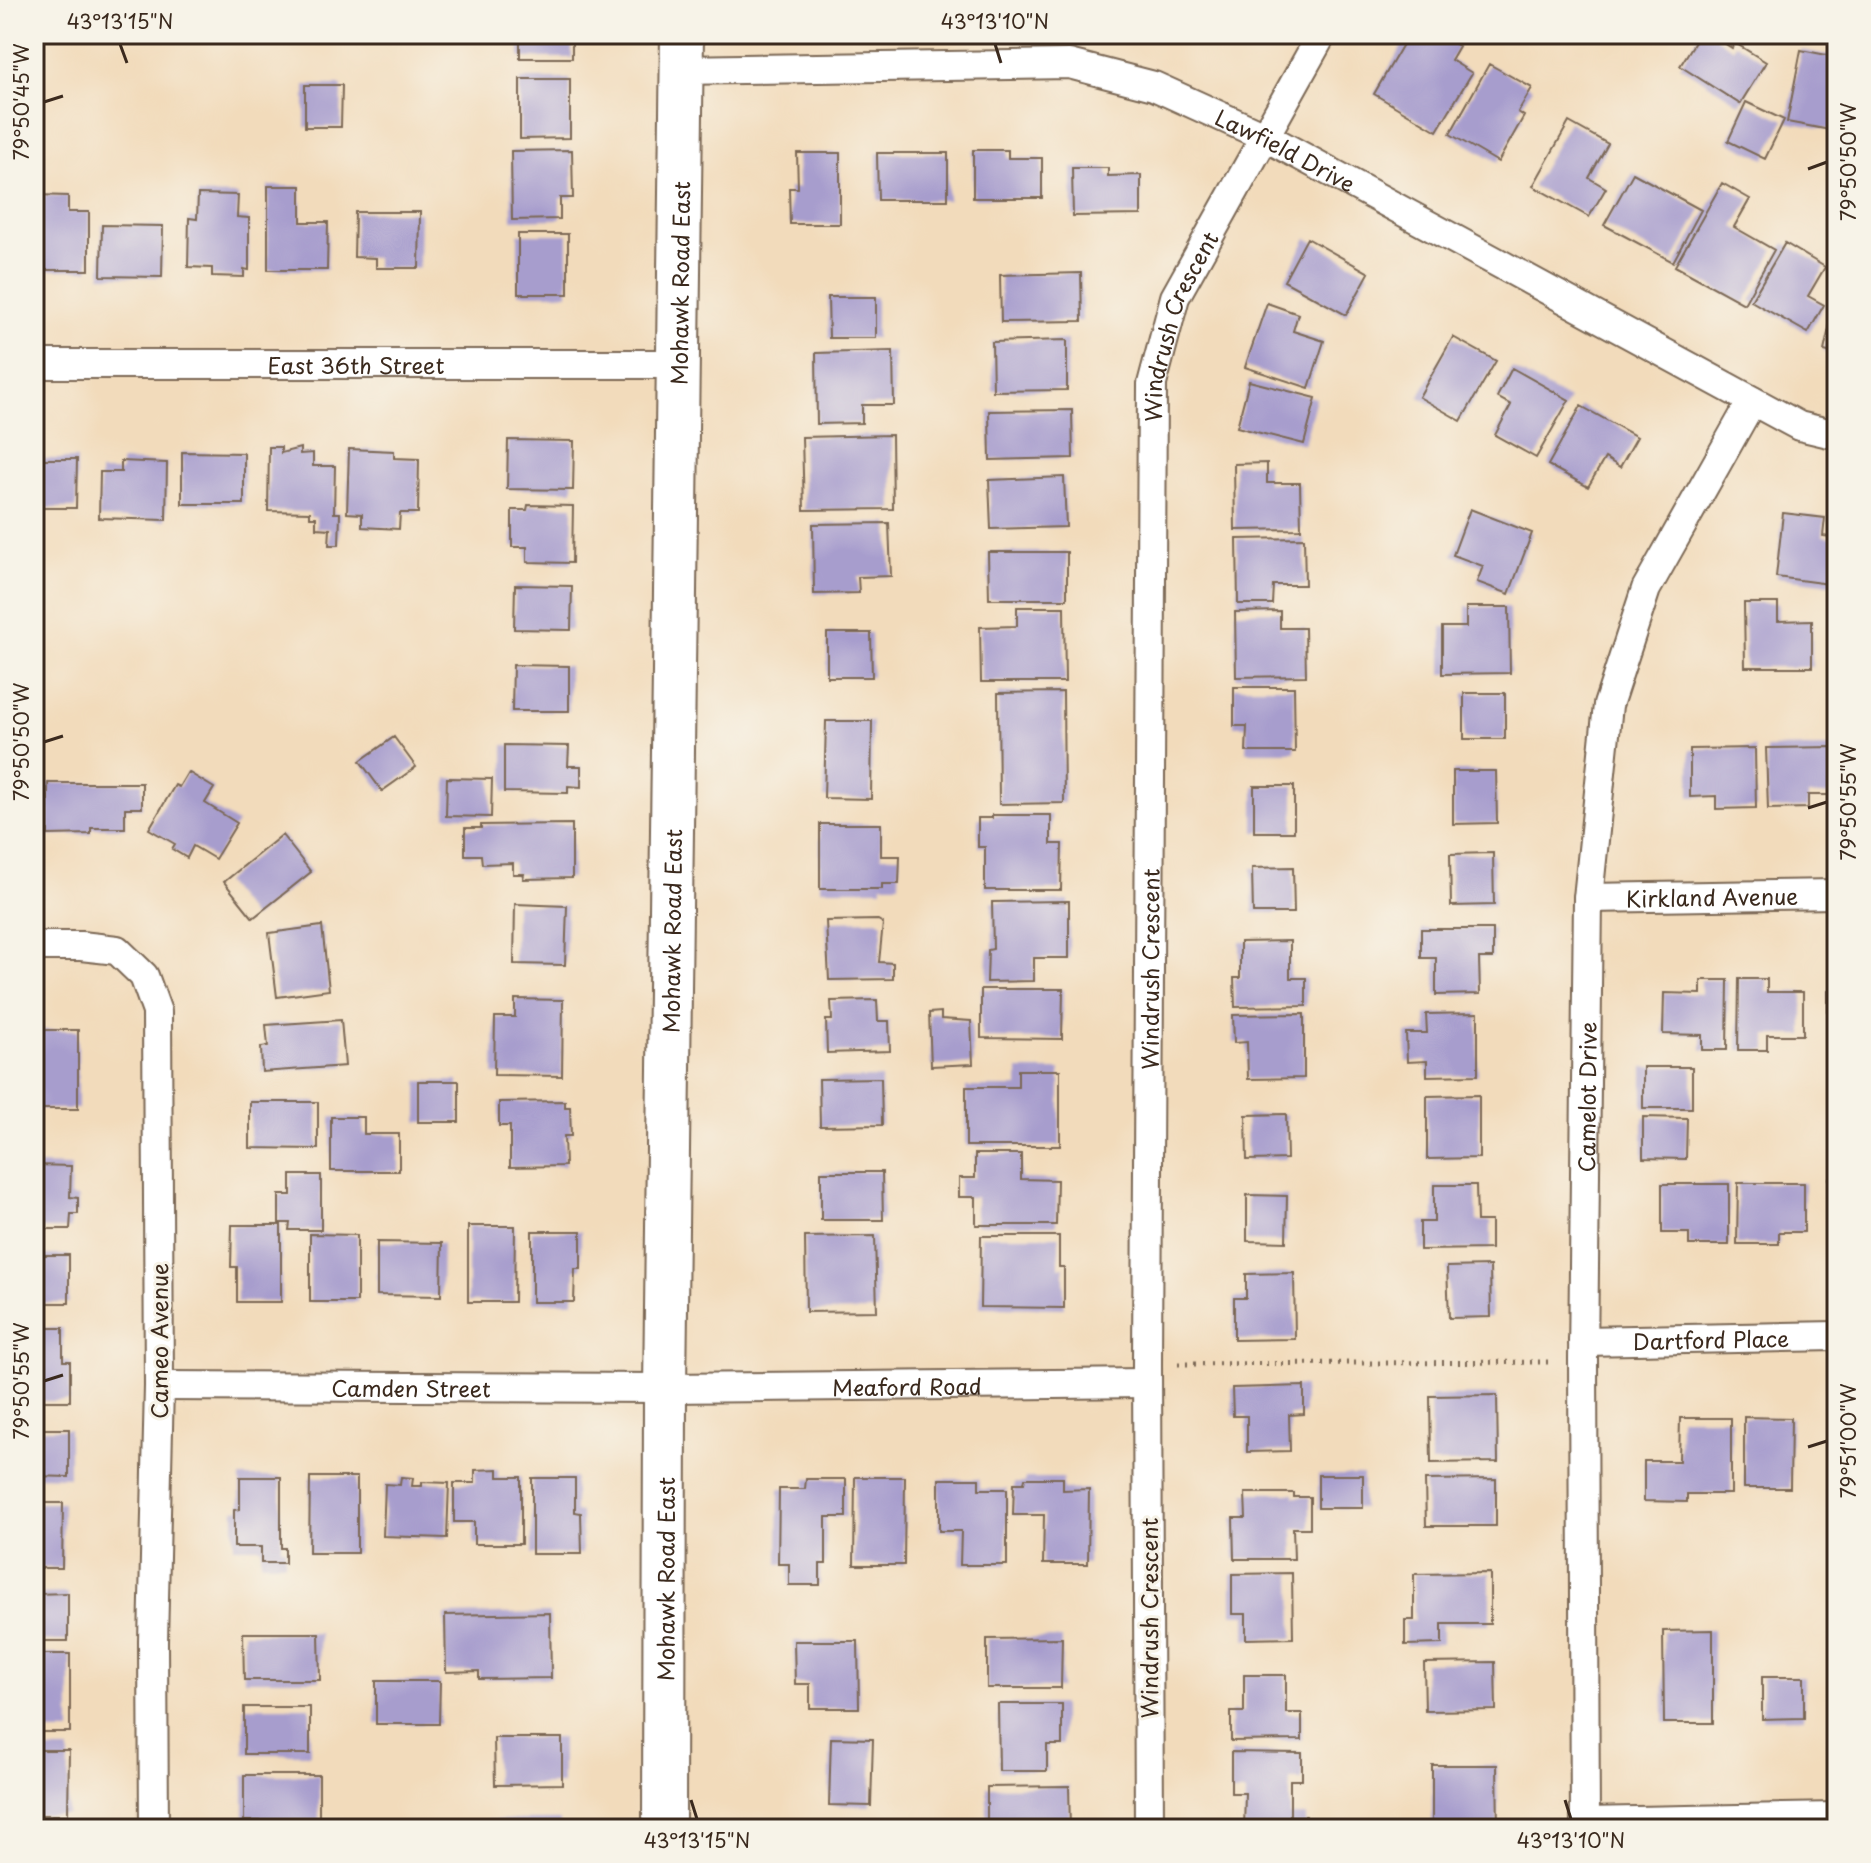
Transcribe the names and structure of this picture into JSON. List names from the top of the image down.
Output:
{
  "streets": {
    "main road": ["Mohawk Road East"],
    "street": [
      "Lawfield Drive",
      "Windrush Crescent",
      "East 36th Street",
      "Kirkland Avenue",
      "Camelot Drive",
      "Dartford Place",
      "Cameo Avenue",
      "Meaford Road",
      "Camden Street"
    ]
  },
  "crossings": [
    ["Lawfield Drive", "Mohawk Road East"],
    ["Lawfield Drive", "Windrush Crescent"],
    ["Lawfield Drive", "Camelot Drive"],
    ["Mohawk Road East", "East 36th Street"],
    ["Mohawk Road East", "Meaford Road"],
    ["Mohawk Road East", "Camden Street"],
    ["Windrush Crescent", "Meaford Road"],
    ["Kirkland Avenue", "Camelot Drive"],
    ["Camelot Drive", "Dartford Place"],
    ["Cameo Avenue", "Camden Street"],
    ["Meaford Road", "Camden Street"]
  ],
  "coordinates": [
    "43°13'15\"N",
    "43°13'10\"N",
    "79°50'45\"W",
    "79°50'50\"W",
    "79°50'55\"W",
    "79°51'00\"W"
  ]
}
